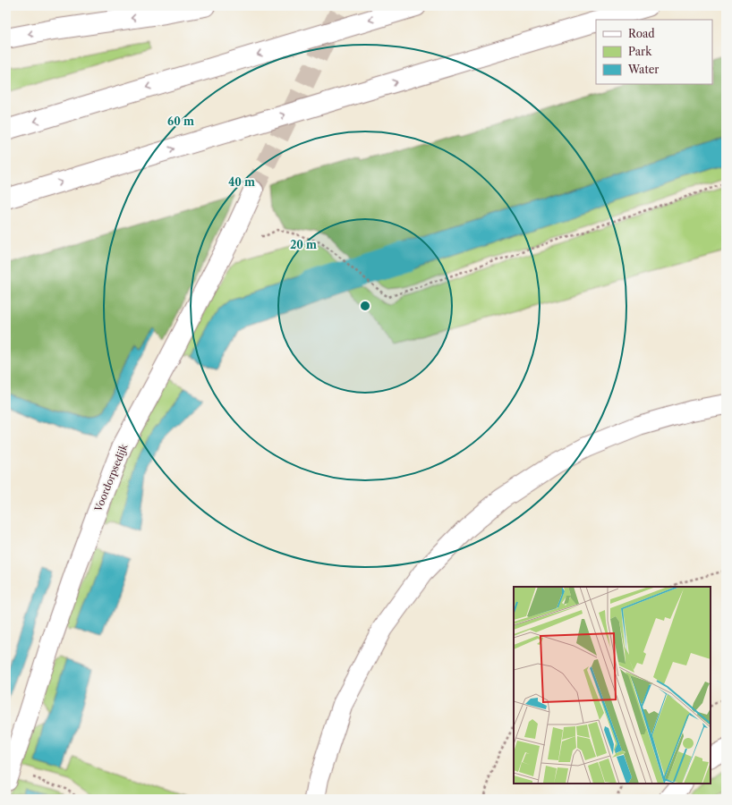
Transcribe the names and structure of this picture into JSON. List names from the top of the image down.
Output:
{
  "streets": {
    "main road": ["Voordorpsedijk"]
  },
  "legend": ["Road", "Park", "Water"],
  "rings": ["60 m", "40 m", "20 m"]
}
